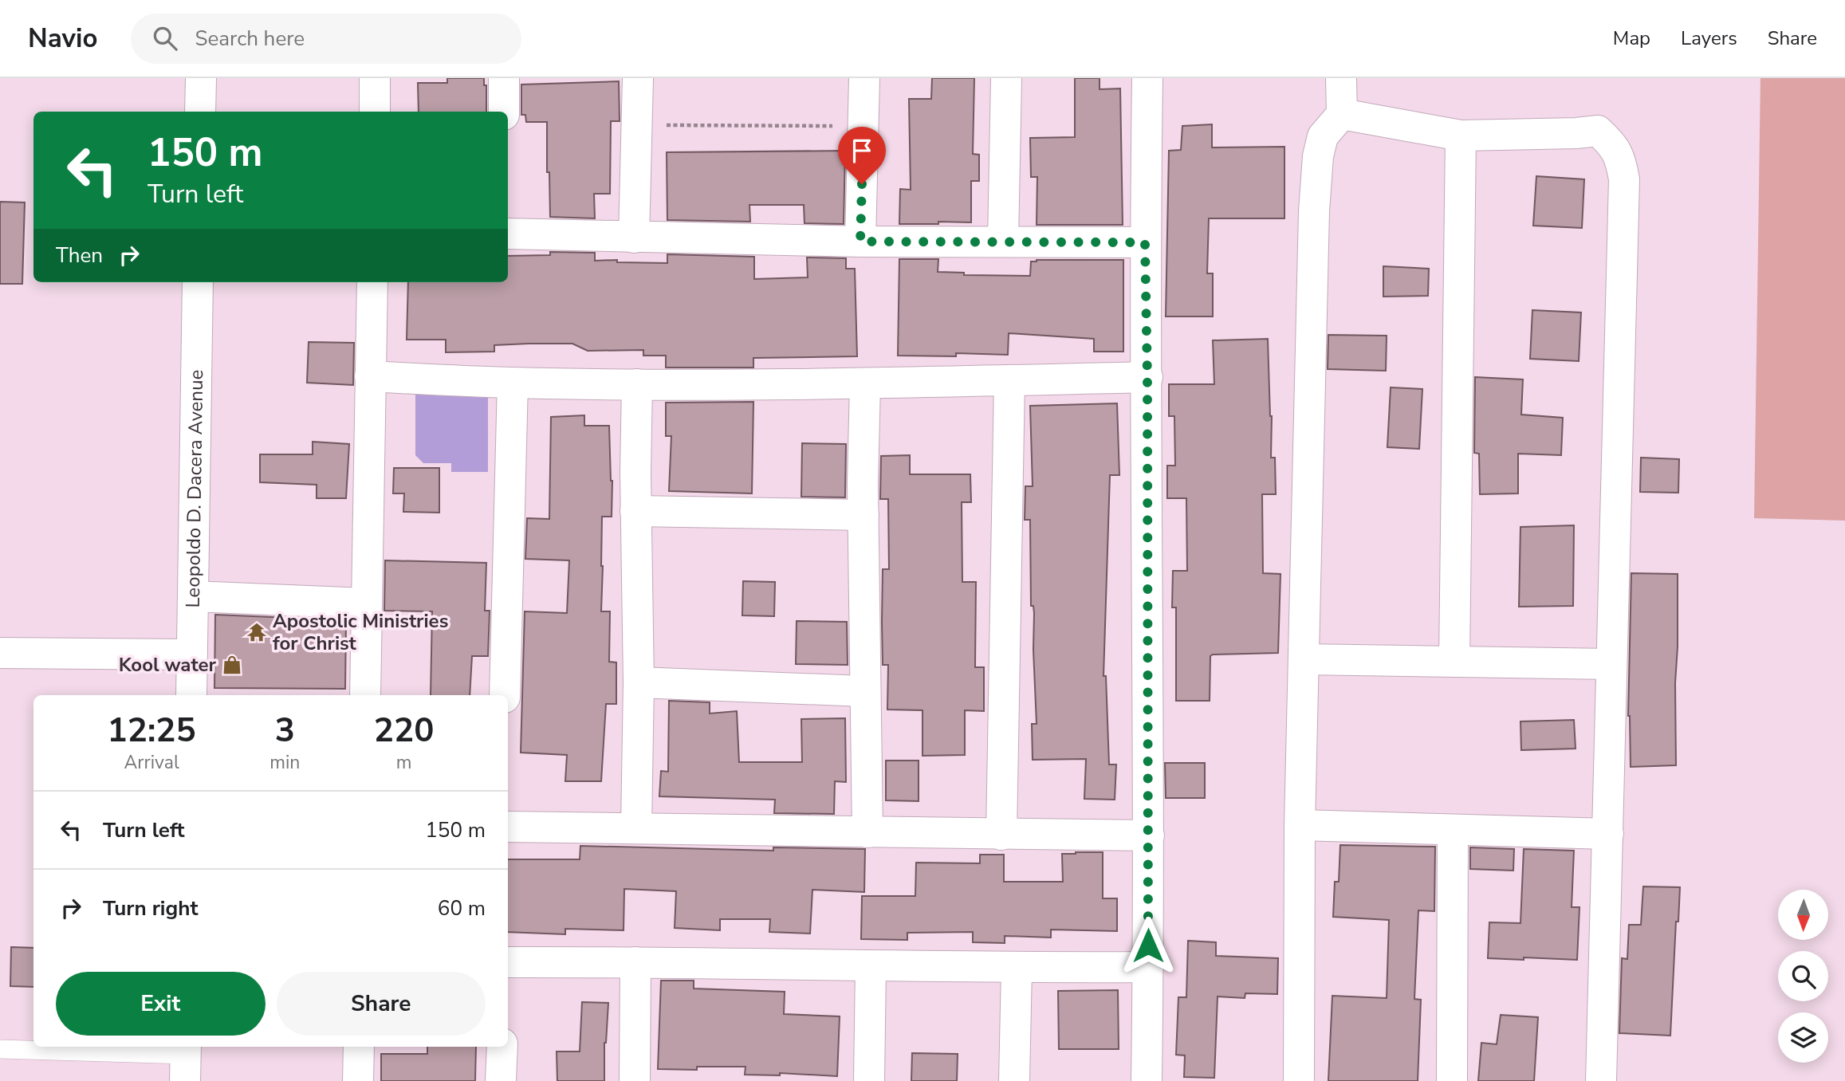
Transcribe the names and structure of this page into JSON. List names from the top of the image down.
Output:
{
  "streets": {
    "street": ["Leopoldo D. Dacera Avenue"]
  },
  "places": {
    "temple": ["Apostolic Ministries for Christ"],
    "shop": ["Kool water"]
  },
  "north": "bottom",
  "page": {
    "header": "Navio",
    "search": "Search here",
    "nav": ["Map", "Layers", "Share"],
    "turn": ["150 m", "Turn left"],
    "then": "Then",
    "eta": [
      "12:25",
      "Arrival",
      "3",
      "min",
      "220",
      "m"
    ],
    "list": [
      {
        "name": "Turn left",
        "value": "150 m"
      },
      {
        "name": "Turn right",
        "value": "60 m"
      }
    ],
    "buttons": ["Exit", "Share"]
  }
}
